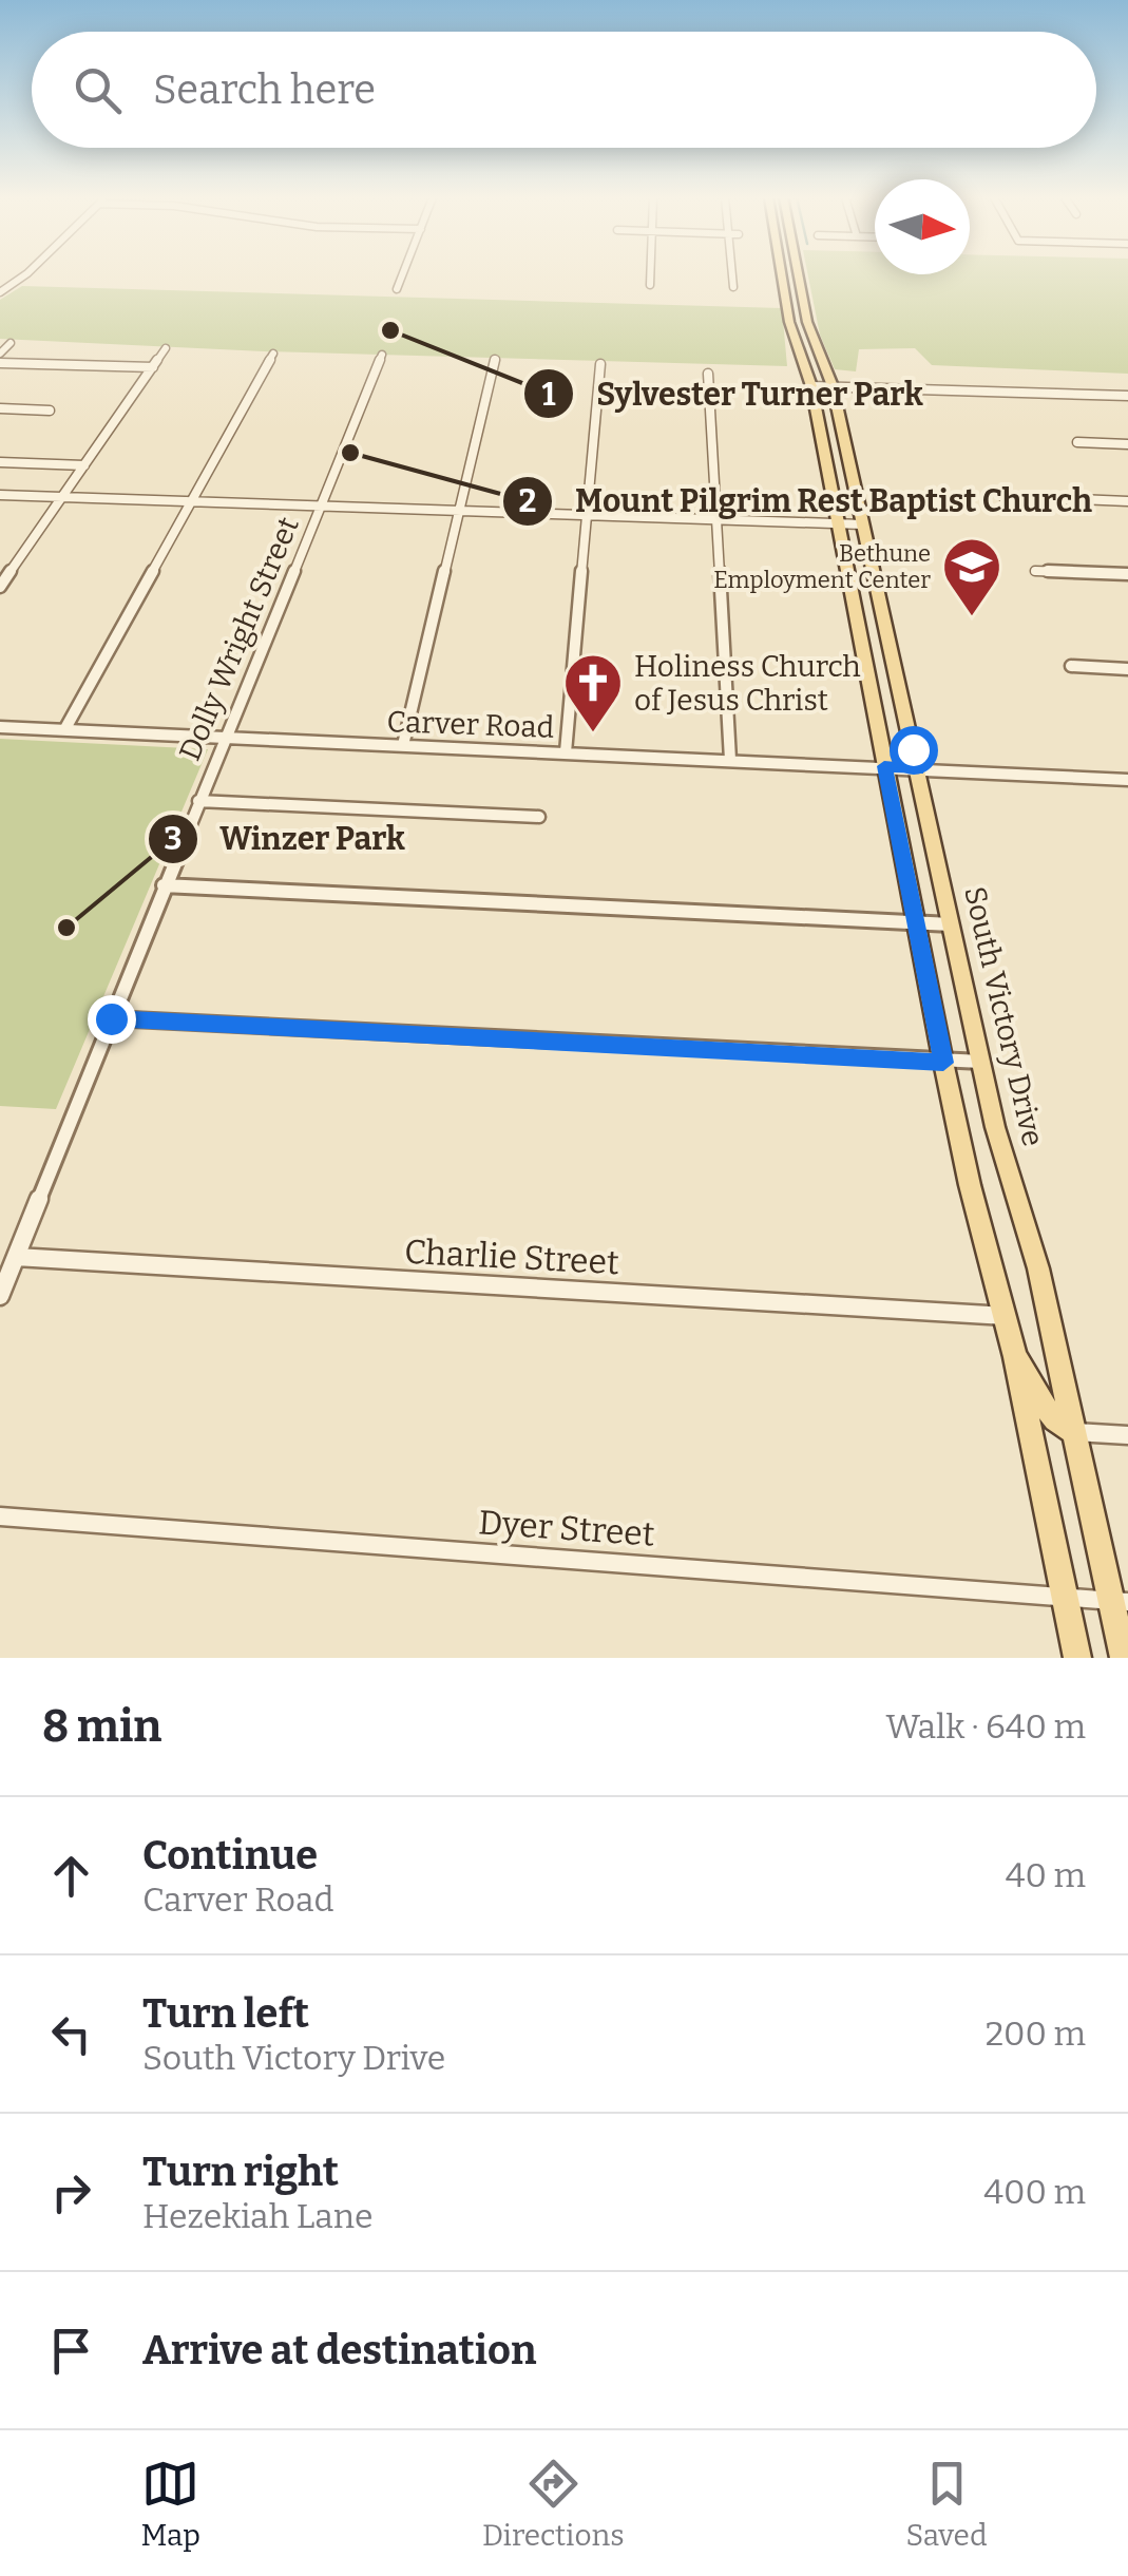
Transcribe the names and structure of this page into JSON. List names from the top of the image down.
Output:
{
  "streets": {
    "main road": ["South Victory Drive"],
    "street": [
      "Dolly Wright Street",
      "Carver Road",
      "Charlie Street",
      "Dyer Street"
    ]
  },
  "crossings": [
    ["Dolly Wright Street", "Carver Road"],
    ["Dolly Wright Street", "Charlie Street"],
    ["Carver Road", "South Victory Drive"],
    ["South Victory Drive", "Dyer Street"]
  ],
  "places": {
    "other": ["Sylvester Turner Park", "Mount Pilgrim Rest Baptist Church", "Winzer Park"],
    "school or university": ["Bethune Employment Center"],
    "church": ["Holiness Church of Jesus Christ"]
  },
  "north": "right",
  "page": {
    "search": "Search here",
    "heading": ["8 min", "Walk · 640 m"],
    "list": [
      ["Continue", "Carver Road", "40 m"],
      ["Turn left", "South Victory Drive", "200 m"],
      ["Turn right", "Hezekiah Lane", "400 m"],
      "Arrive at destination"
    ],
    "nav": ["Map", "Directions", "Saved"]
  }
}
